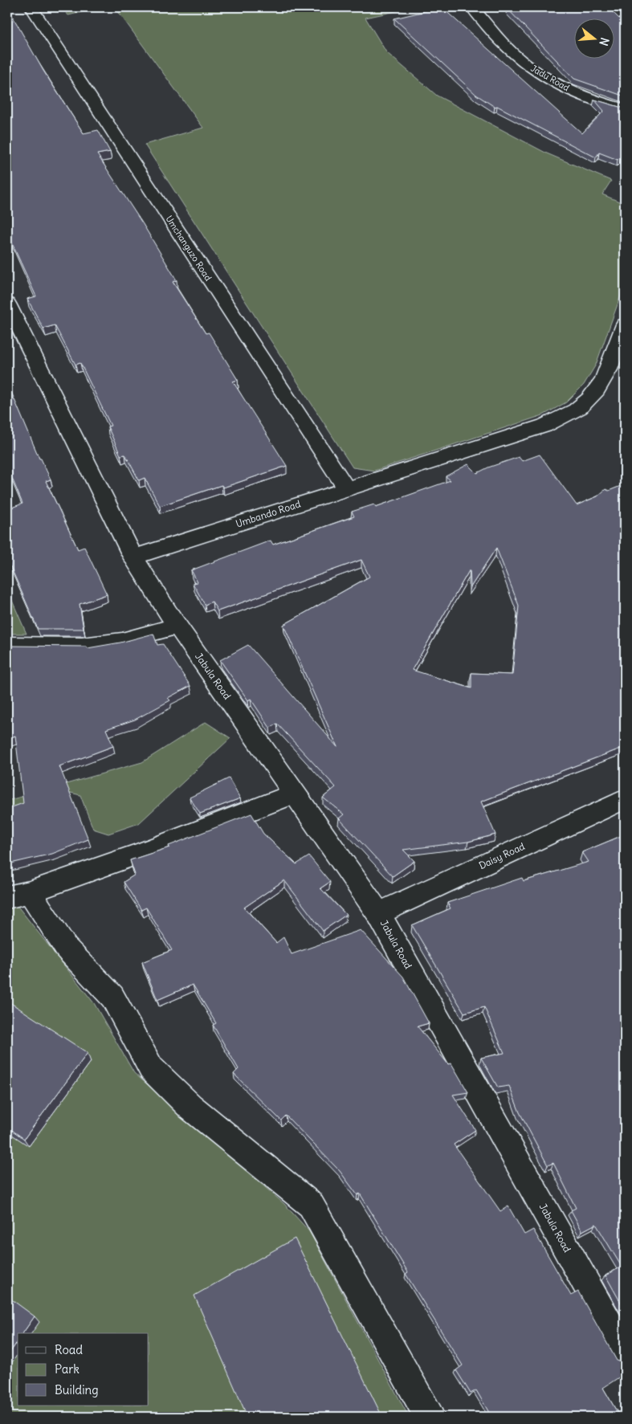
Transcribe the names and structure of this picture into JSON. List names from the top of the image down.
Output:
{
  "streets": {
    "street": [
      "Jadu Road",
      "Umchanguzo Road",
      "Umbando Road",
      "Jabula Road",
      "Daisy Road"
    ]
  },
  "crossings": [
    ["Umchanguzo Road", "Umbando Road"],
    ["Umbando Road", "Jabula Road"],
    ["Jabula Road", "Daisy Road"]
  ],
  "legend": ["Road", "Park", "Building"],
  "north": "right"
}
